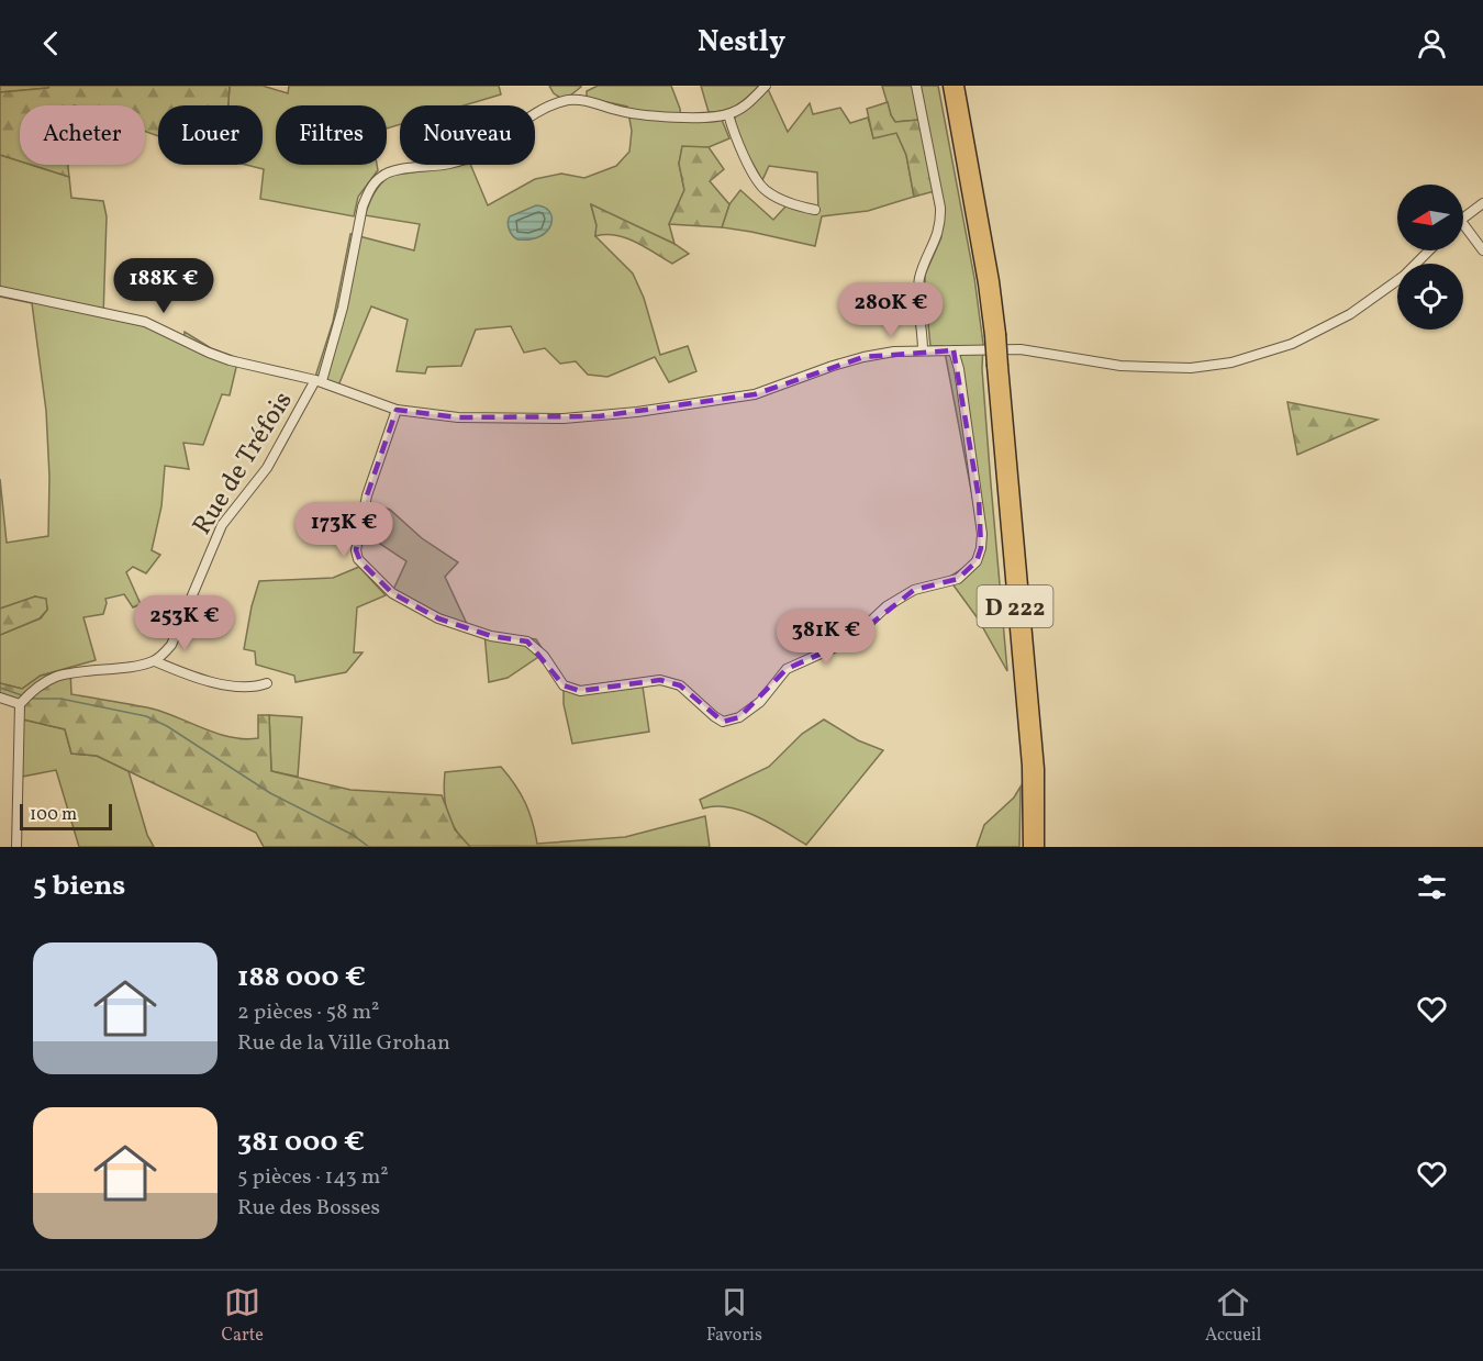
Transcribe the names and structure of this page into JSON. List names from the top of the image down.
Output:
{
  "streets": {
    "highway": ["D 222"],
    "street": ["Rue de Tréfois"]
  },
  "scale_bar": "100 m",
  "north": "left",
  "page": {
    "header": "Nestly",
    "chip": [
      "Acheter",
      "Louer",
      "Filtres",
      "Nouveau"
    ],
    "price": [
      "188K €",
      "280K €",
      "173K €",
      "253K €",
      "381K €"
    ],
    "scale": "100 m",
    "heading": "5 biens",
    "list": [
      {
        "name": "188 000 €",
        "note": "2 pièces · 58 m² · Rue de la Ville Grohan"
      },
      {
        "name": "381 000 €",
        "note": "5 pièces · 143 m² · Rue des Bosses"
      }
    ],
    "tabs": ["Carte", "Favoris", "Accueil"]
  }
}
